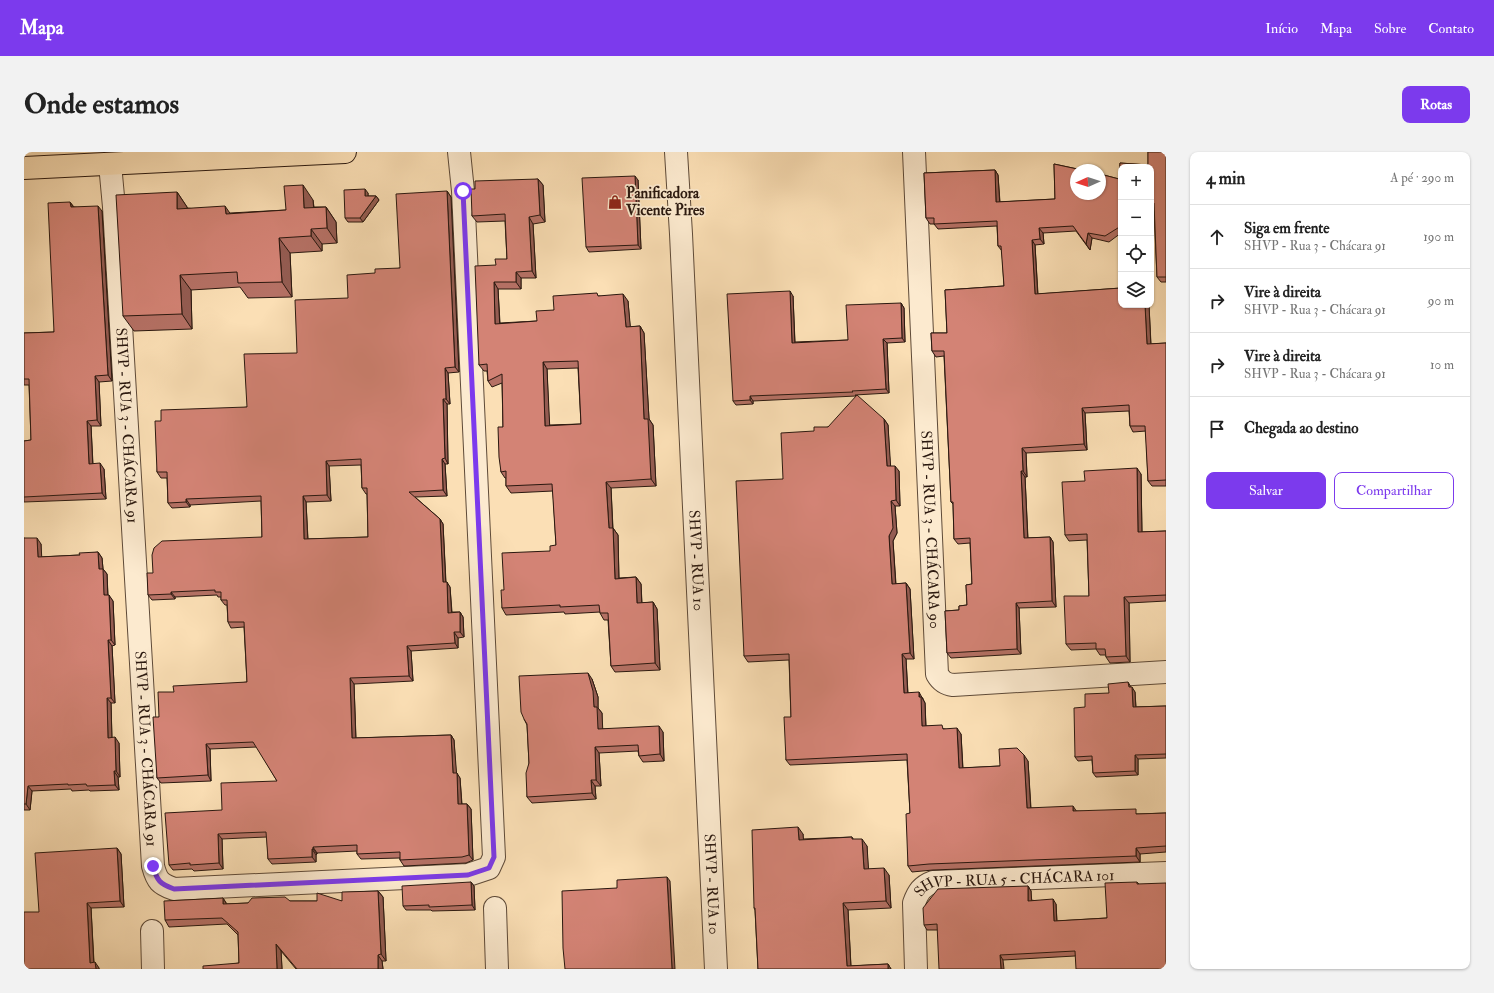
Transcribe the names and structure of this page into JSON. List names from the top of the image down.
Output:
{
  "streets": {
    "street": [
      "SHVP - RUA 3 - CHÁCARA 91",
      "SHVP - RUA 3 - CHÁCARA 90",
      "SHVP - RUA 10",
      "SHVP - RUA 5 - CHÁCARA 101"
    ]
  },
  "places": {
    "shop": ["Panificadora Vicente Pires"]
  },
  "north": "left",
  "page": {
    "header": "Mapa",
    "nav": [
      "Início",
      "Mapa",
      "Sobre",
      "Contato"
    ],
    "buttons": [
      "Rotas",
      ["Salvar", "Compartilhar"]
    ],
    "title": "Onde estamos",
    "heading": ["4 min", "A pé · 290 m"],
    "map_buttons": ["+", "−"],
    "list": [
      ["Siga em frente", "SHVP - Rua 3 - Chácara 91", "190 m"],
      ["Vire à direita", "SHVP - Rua 3 - Chácara 91", "90 m"],
      ["Vire à direita", "SHVP - Rua 3 - Chácara 91", "10 m"],
      "Chegada ao destino"
    ]
  }
}
